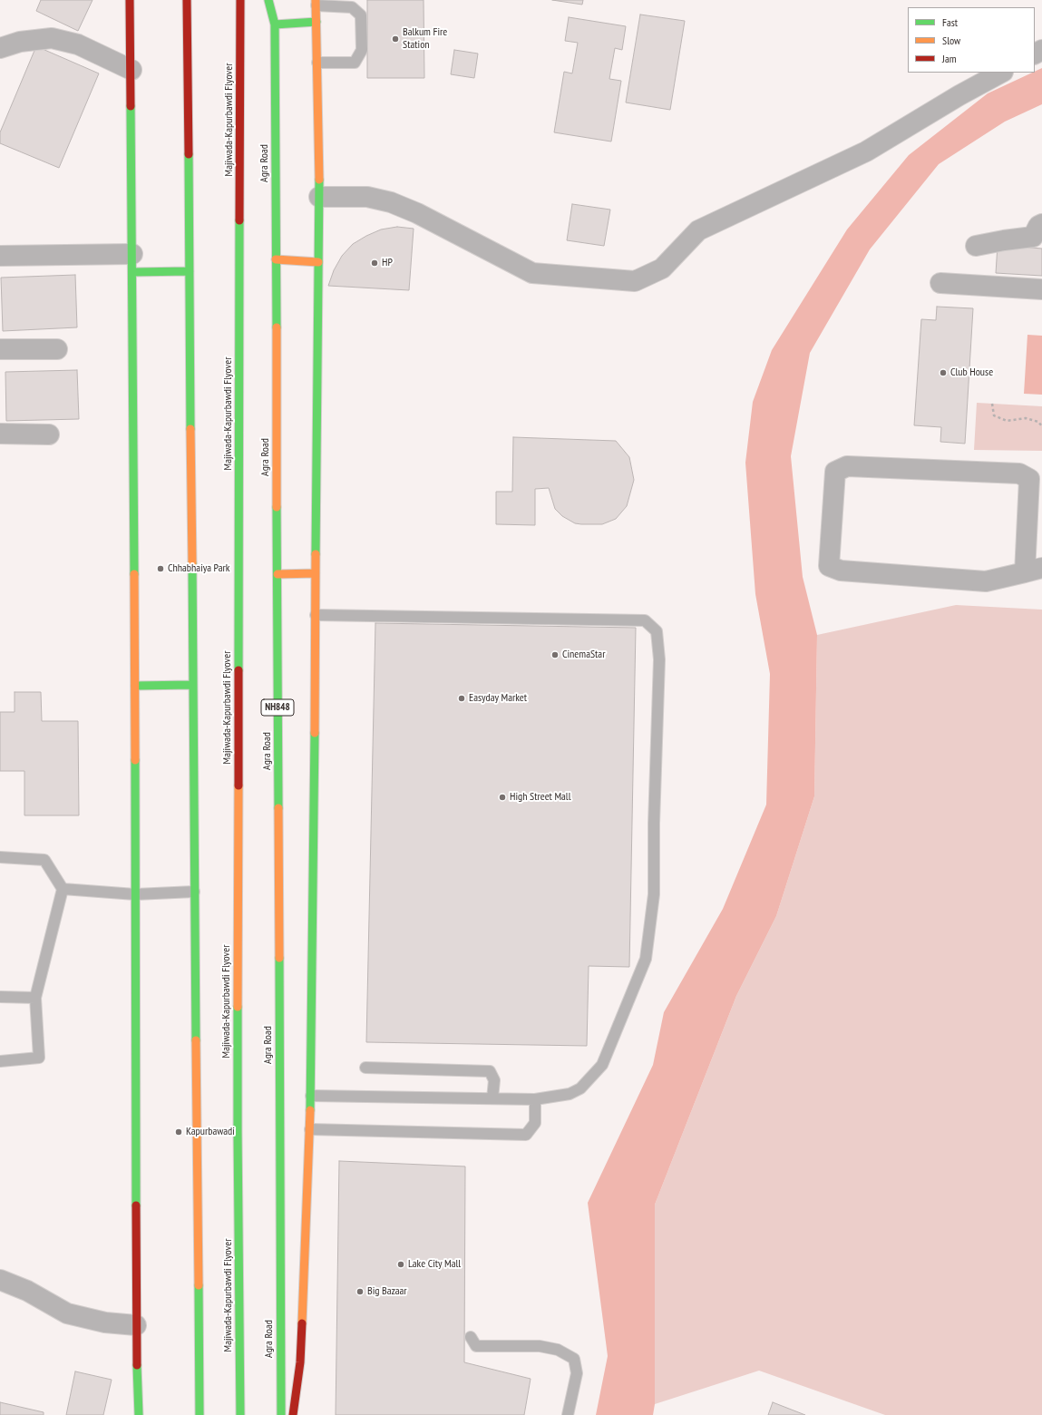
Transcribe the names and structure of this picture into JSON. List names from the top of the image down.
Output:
{
  "streets": {
    "main road": ["Majiwada-Kapurbawdi Flyover", "Agra Road", "NH848"]
  },
  "places": [
    "Balkum Fire Station",
    "HP",
    "Club House",
    "Chhabhaiya Park",
    "CinemaStar",
    "Easyday Market",
    "High Street Mall",
    "Kapurbawadi",
    "Lake City Mall",
    "Big Bazaar"
  ],
  "legend": ["Fast", "Slow", "Jam"]
}
